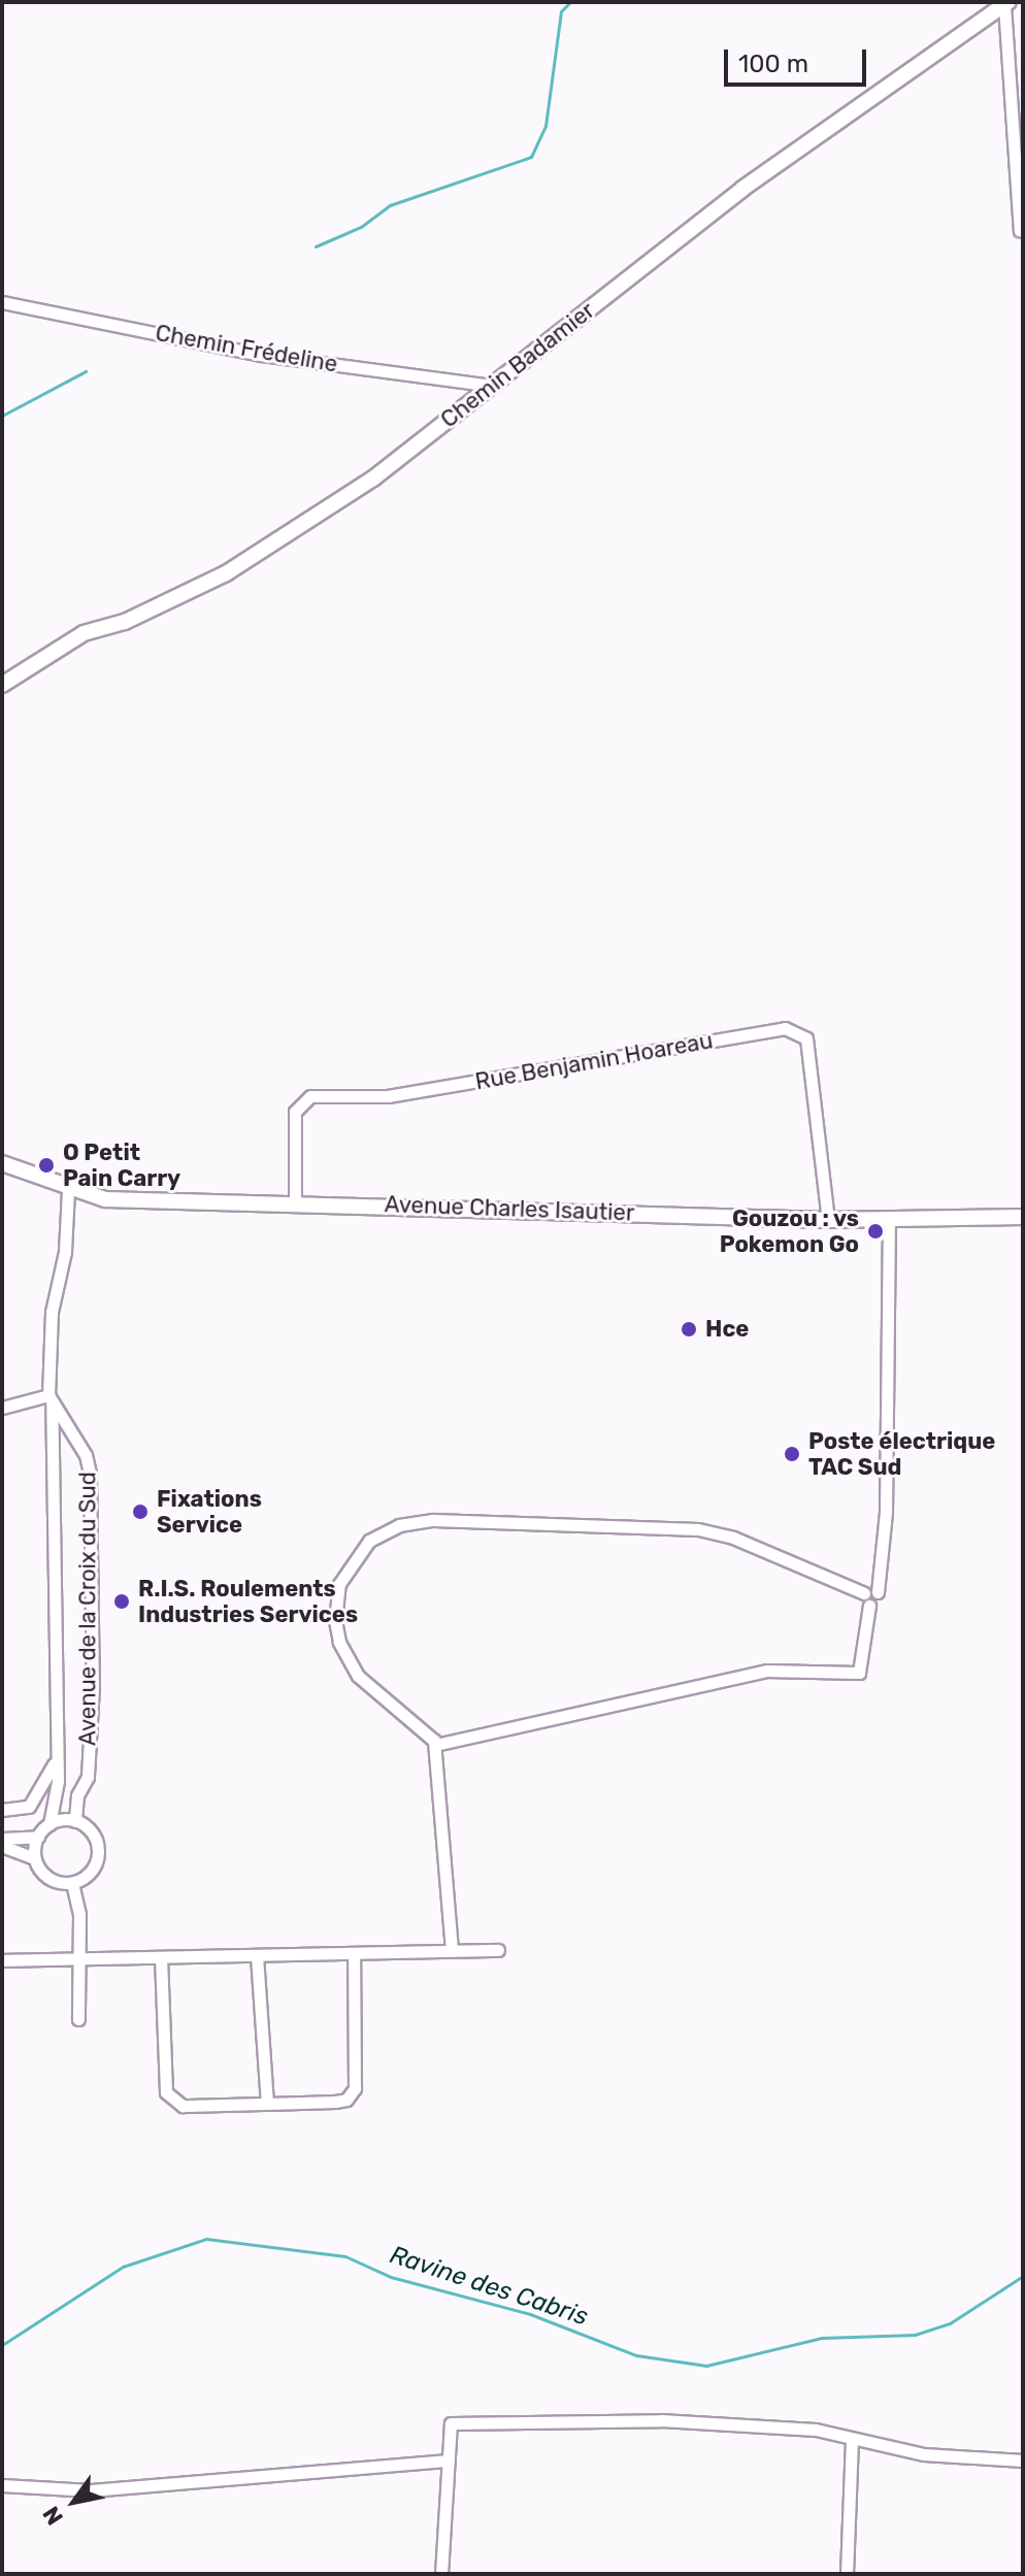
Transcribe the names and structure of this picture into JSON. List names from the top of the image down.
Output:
{
  "streets": {
    "street": [
      "Chemin Frédeline",
      "Chemin Badamier",
      "Rue Benjamin Hoareau",
      "Avenue Charles Isautier",
      "Avenue de la Croix du Sud"
    ]
  },
  "crossings": [
    ["Chemin Frédeline", "Chemin Badamier"],
    ["Rue Benjamin Hoareau", "Avenue Charles Isautier"]
  ],
  "water": ["Ravine des Cabris"],
  "places": [
    "O Petit Pain Carry",
    "Gouzou : vs Pokemon Go",
    "Hce",
    "Poste électrique TAC Sud",
    "Fixations Service",
    "R.I.S. Roulements Industries Services"
  ],
  "scale_bar": "100 m",
  "north": "bottom left"
}
